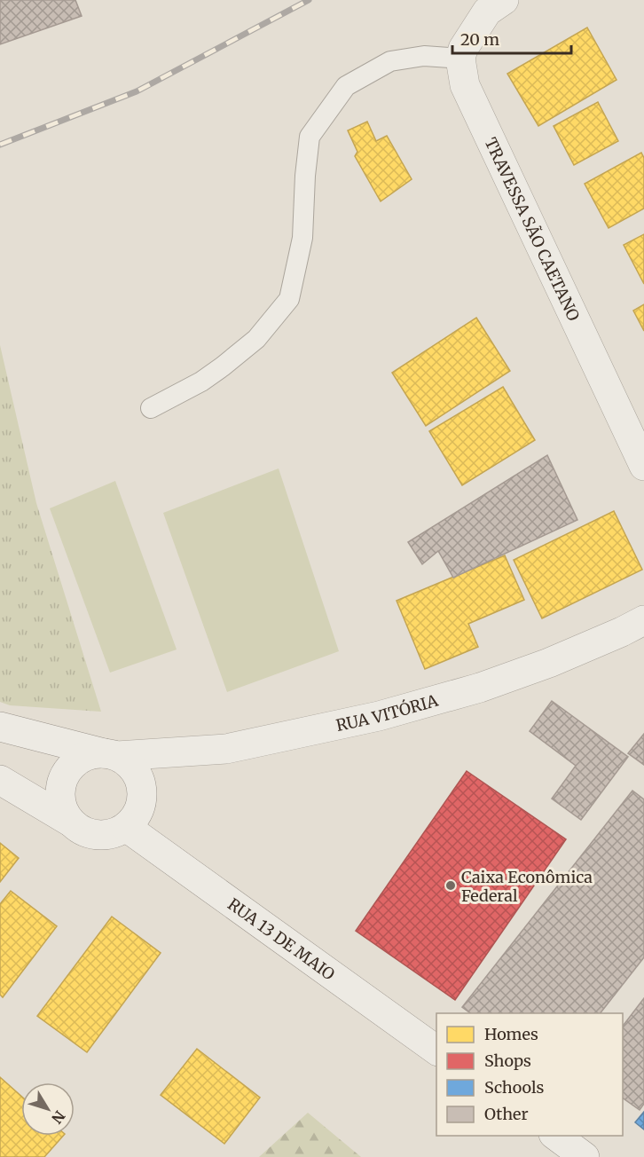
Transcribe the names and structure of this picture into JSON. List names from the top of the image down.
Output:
{
  "streets": {
    "street": ["TRAVESSA SÃO CAETANO", "RUA VITÓRIA", "RUA 13 DE MAIO"]
  },
  "crossings": [
    ["RUA VITÓRIA", "RUA 13 DE MAIO"]
  ],
  "places": ["Caixa Econômica Federal"],
  "legend": [
    "Homes",
    "Shops",
    "Schools",
    "Other"
  ],
  "scale_bar": "20 m",
  "north": "bottom right"
}
